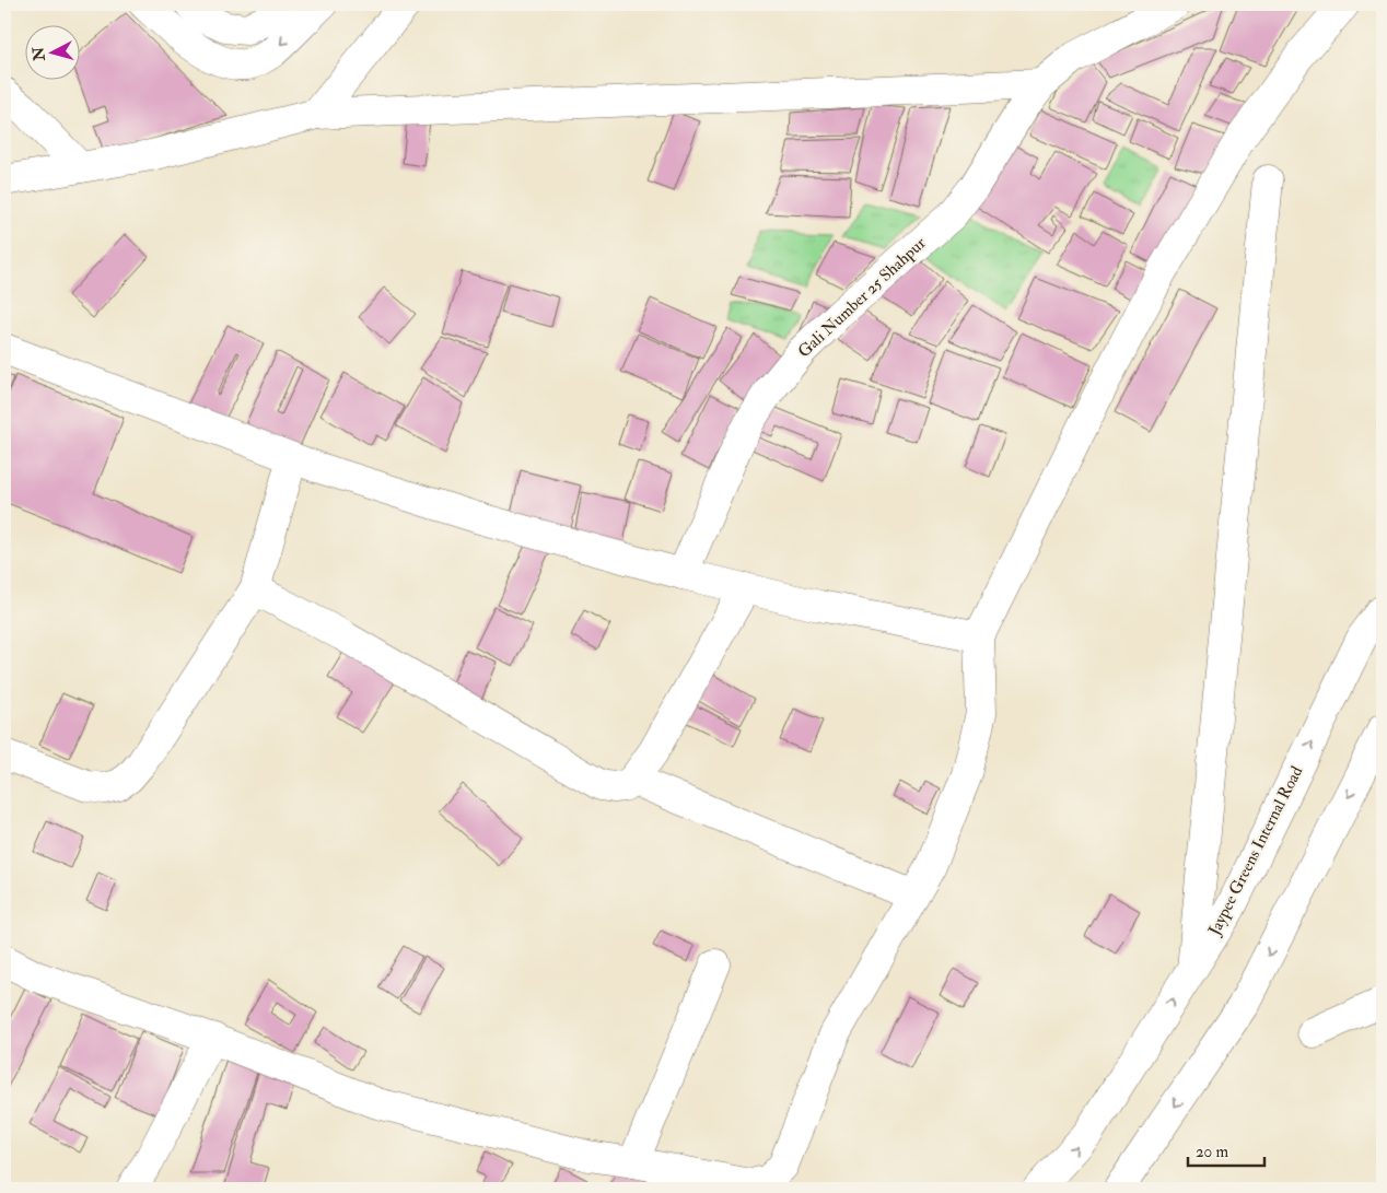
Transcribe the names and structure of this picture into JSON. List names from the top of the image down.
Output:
{
  "streets": {
    "street": ["Gali Number 25 Shahpur", "Jaypee Greens Internal Road"]
  },
  "scale_bar": "20 m",
  "north": "left"
}
